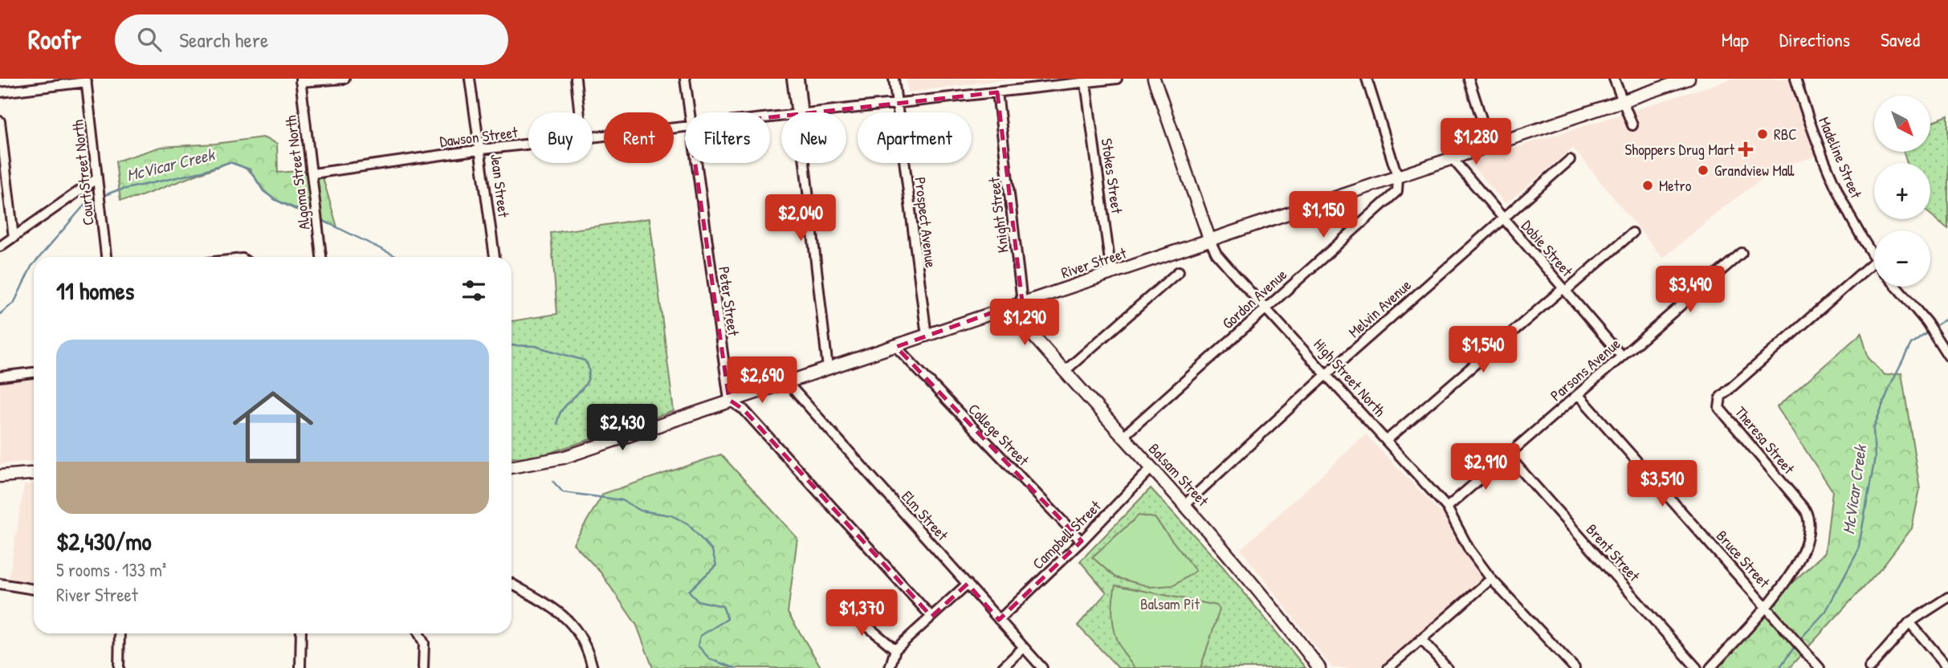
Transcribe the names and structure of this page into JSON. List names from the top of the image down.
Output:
{
  "streets": {
    "main road": ["River Street", "High Street North", "Balsam Street"],
    "street": [
      "Dawson Street",
      "Madeline Street",
      "Court Street North",
      "Algoma Street North",
      "Stokes Street",
      "Jean Street",
      "Knight Street",
      "Prospect Avenue",
      "Dobie Street",
      "Gordon Avenue",
      "Peter Street",
      "Melvin Avenue",
      "Parsons Avenue",
      "College Street",
      "Theresa Street",
      "Elm Street",
      "Campbell Street",
      "Brent Street",
      "Bruce Street"
    ]
  },
  "crossings": [
    ["Dawson Street", "Algoma Street North"],
    ["Dawson Street", "Stokes Street"],
    ["Dawson Street", "Jean Street"],
    ["Dawson Street", "Knight Street"],
    ["Dawson Street", "Prospect Avenue"],
    ["Stokes Street", "River Street"],
    ["Knight Street", "River Street"],
    ["Knight Street", "Balsam Street"],
    ["Prospect Avenue", "River Street"],
    ["Dobie Street", "River Street"],
    ["Dobie Street", "Melvin Avenue"],
    ["Dobie Street", "Parsons Avenue"],
    ["River Street", "Gordon Avenue"],
    ["River Street", "Peter Street"],
    ["River Street", "High Street North"],
    ["River Street", "College Street"],
    ["River Street", "Balsam Street"],
    ["River Street", "Elm Street"],
    ["Gordon Avenue", "High Street North"],
    ["Gordon Avenue", "Balsam Street"],
    ["Melvin Avenue", "High Street North"],
    ["Melvin Avenue", "Balsam Street"],
    ["Parsons Avenue", "High Street North"],
    ["Parsons Avenue", "Brent Street"],
    ["Parsons Avenue", "Bruce Street"],
    ["College Street", "Campbell Street"],
    ["Theresa Street", "Bruce Street"],
    ["Balsam Street", "Campbell Street"],
    ["Elm Street", "Campbell Street"]
  ],
  "water": ["McVicar Creek"],
  "parks": ["Balsam Pit"],
  "places": {
    "other": ["RBC", "Grandview Mall", "Metro"],
    "health": ["Shoppers Drug Mart"]
  },
  "north": "bottom right",
  "page": {
    "header": "Roofr",
    "search": "Search here",
    "nav": ["Map", "Directions", "Saved"],
    "map_buttons": ["+", "−"],
    "chip": [
      "Buy",
      "Rent",
      "Filters",
      "New",
      "Apartment"
    ],
    "price": [
      "$1,280",
      "$1,150",
      "$2,040",
      "$3,490",
      "$1,290",
      "$1,540",
      "$2,690",
      "$2,430",
      "$2,910",
      "$3,510",
      "$1,370"
    ],
    "heading": "11 homes",
    "list": [
      {
        "name": "$2,430/mo",
        "note": "5 rooms · 133 m² · River Street"
      }
    ]
  }
}
